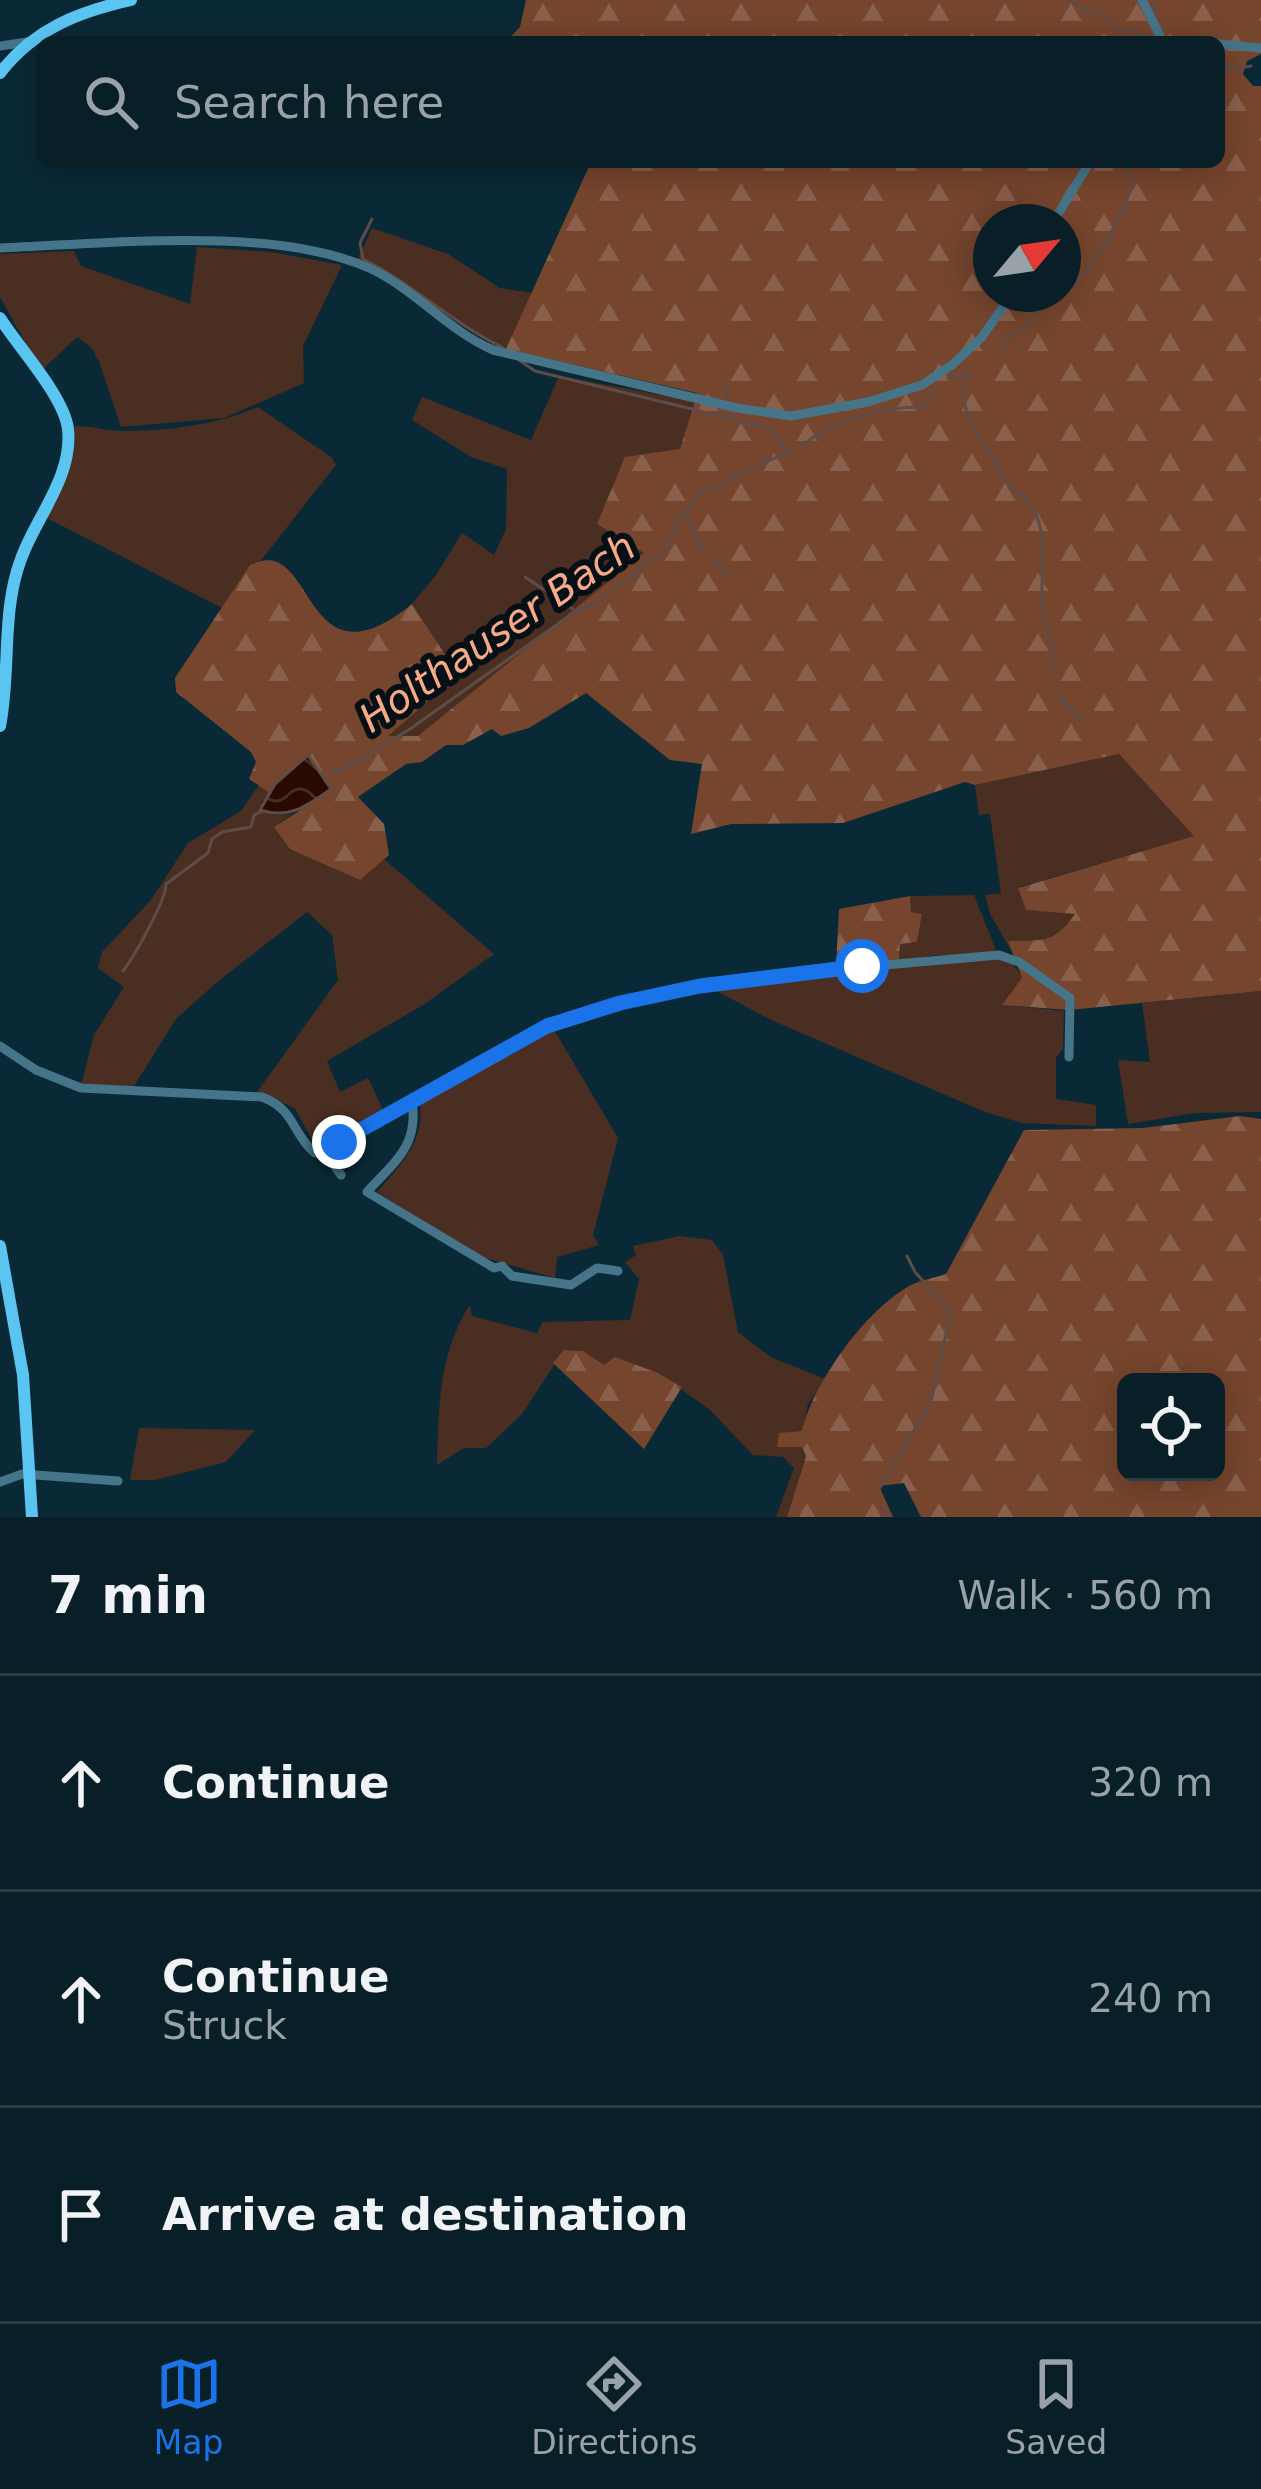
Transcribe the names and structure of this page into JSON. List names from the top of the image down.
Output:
{
  "water": ["Holthauser Bach"],
  "north": "top right",
  "page": {
    "search": "Search here",
    "heading": ["7 min", "Walk · 560 m"],
    "list": [
      ["Continue", "320 m"],
      ["Continue", "Struck", "240 m"],
      "Arrive at destination"
    ],
    "nav": ["Map", "Directions", "Saved"]
  }
}
